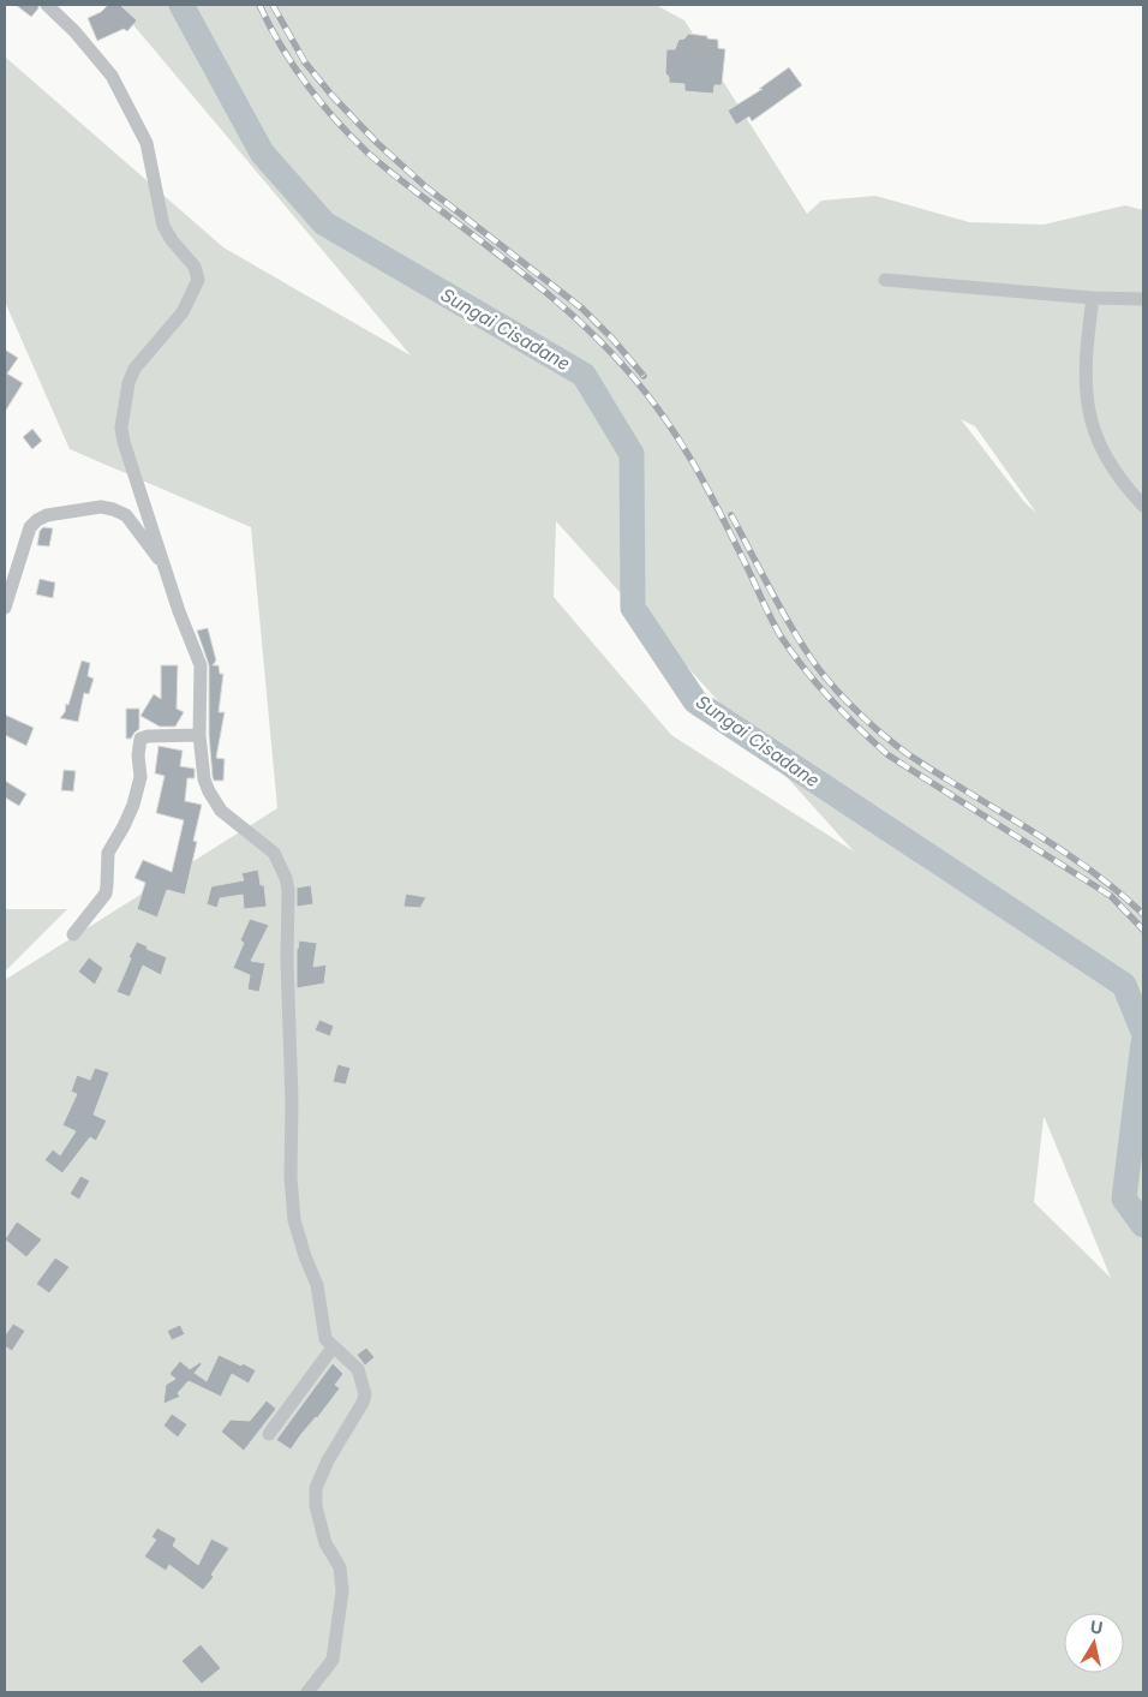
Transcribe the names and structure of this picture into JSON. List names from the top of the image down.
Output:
{
  "water": ["Sungai Cisadane"],
  "north": "top"
}
